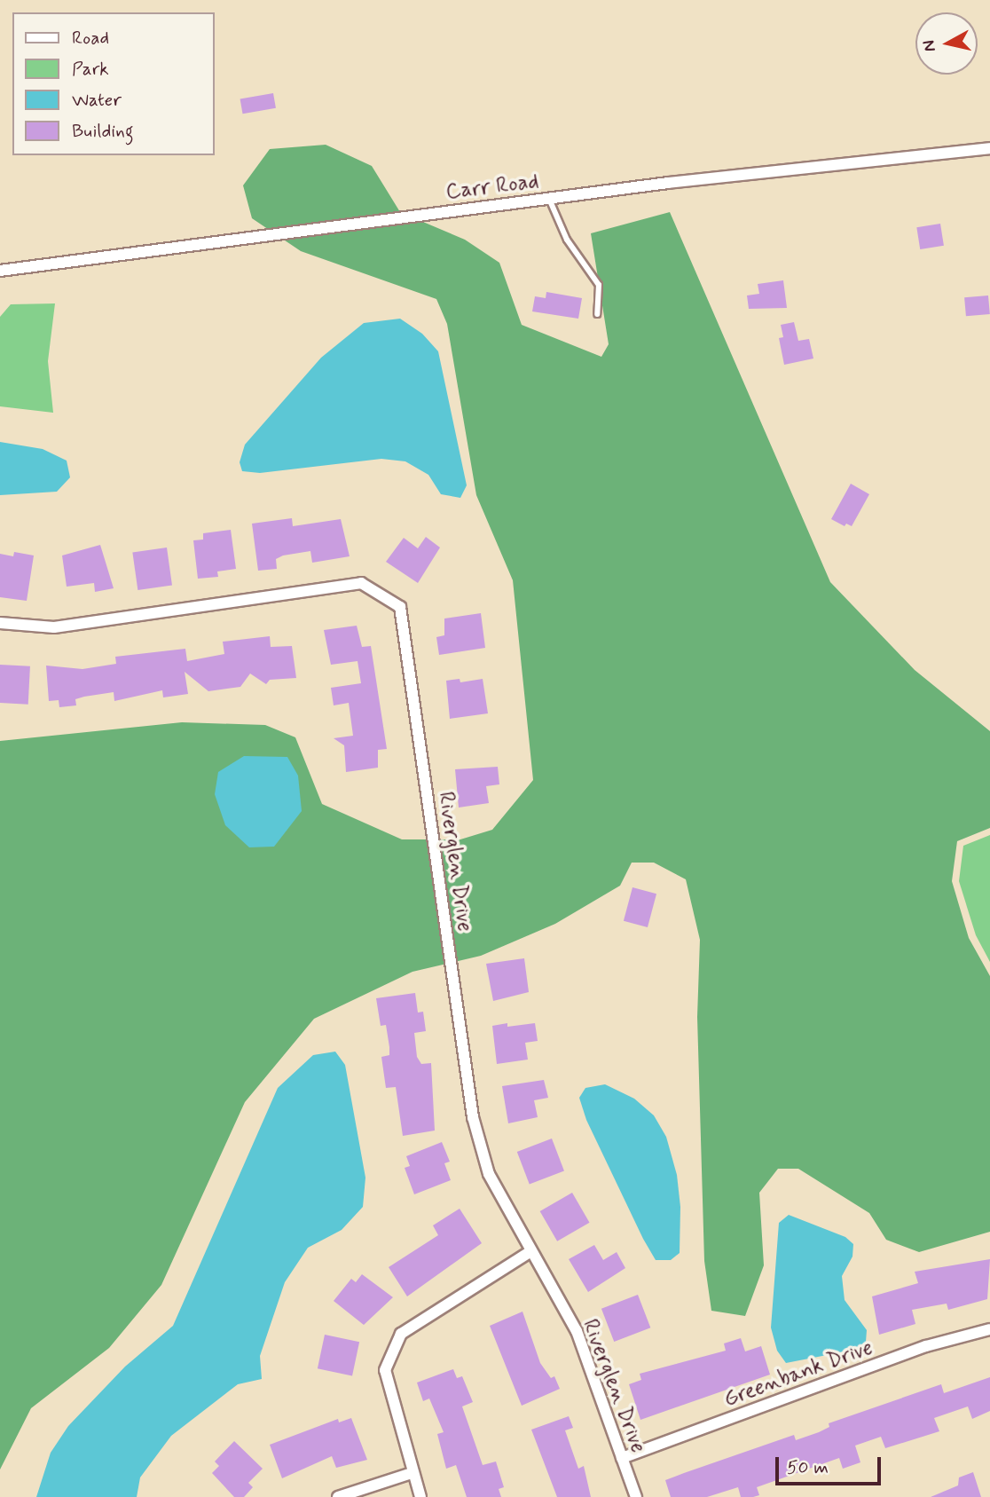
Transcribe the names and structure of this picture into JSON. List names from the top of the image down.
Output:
{
  "streets": {
    "street": ["Carr Road", "Riverglen Drive", "Greenbank Drive"]
  },
  "crossings": [
    ["Riverglen Drive", "Greenbank Drive"]
  ],
  "legend": [
    "Road",
    "Park",
    "Water",
    "Building"
  ],
  "scale_bar": "50 m",
  "north": "left"
}
